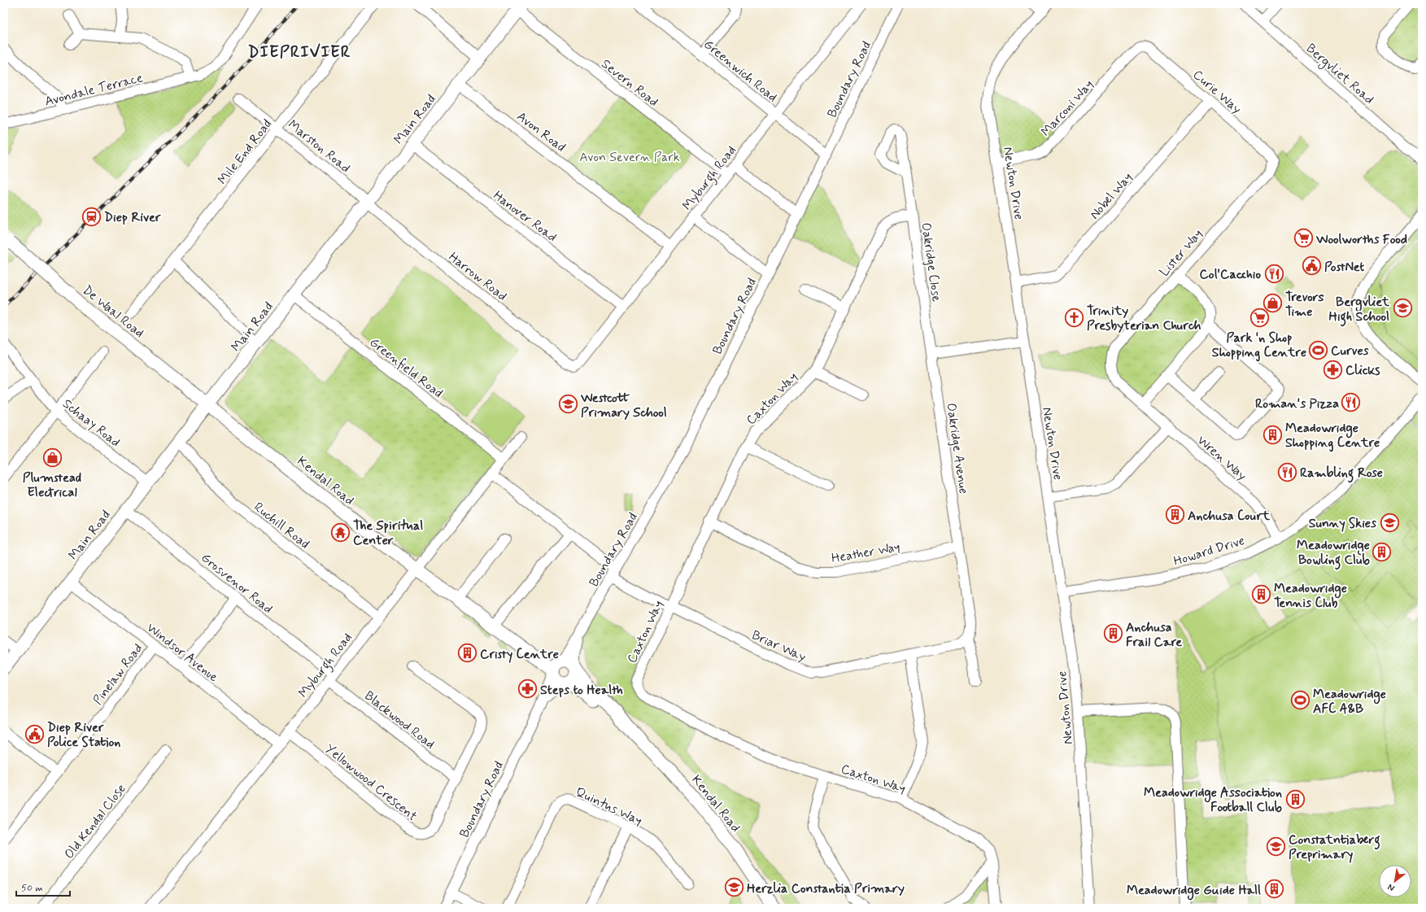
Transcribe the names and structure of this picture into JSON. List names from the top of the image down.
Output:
{
  "streets": {
    "main road": ["Main Road", "De Waal Road", "Kendal Road"],
    "street": [
      "Greenwich Road",
      "Bergvliet Road",
      "Boundary Road",
      "Severn Road",
      "Avondale Terrace",
      "Curie Way",
      "Marconi Way",
      "Avon Road",
      "Marston Road",
      "Mile End Road",
      "Myburgh Road",
      "Newton Drive",
      "Nobel Way",
      "Hanover Road",
      "Lister Way",
      "Oakridge Close",
      "Harrow Road",
      "Greenfield Road",
      "Caxton Way",
      "Schaay Road",
      "Oakridge Avenue",
      "Wren Way",
      "Ruchill Road",
      "Howard Drive",
      "Heather Way",
      "Grosvenor Road",
      "Briar Way",
      "Windsor Avenue",
      "Pinelaw Road",
      "Blackwood Road",
      "Yellowwood Crescent",
      "Quintus Way",
      "Old Kendal Close"
    ]
  },
  "crossings": [
    ["Greenwich Road", "Boundary Road"],
    ["Greenwich Road", "Myburgh Road"],
    ["Boundary Road", "Kendal Road"],
    ["Boundary Road", "Briar Way"],
    ["Severn Road", "Main Road"],
    ["Severn Road", "Myburgh Road"],
    ["Curie Way", "Marconi Way"],
    ["Curie Way", "Nobel Way"],
    ["Curie Way", "Lister Way"],
    ["Marconi Way", "Newton Drive"],
    ["Main Road", "Avon Road"],
    ["Main Road", "Marston Road"],
    ["Main Road", "Hanover Road"],
    ["Main Road", "Harrow Road"],
    ["Main Road", "De Waal Road"],
    ["Main Road", "Greenfield Road"],
    ["Main Road", "Schaay Road"],
    ["Main Road", "Kendal Road"],
    ["Main Road", "Ruchill Road"],
    ["Main Road", "Grosvenor Road"],
    ["Main Road", "Windsor Avenue"],
    ["Avon Road", "Myburgh Road"],
    ["Marston Road", "Mile End Road"],
    ["Marston Road", "Harrow Road"],
    ["Myburgh Road", "Hanover Road"],
    ["Myburgh Road", "Harrow Road"],
    ["Myburgh Road", "Greenfield Road"],
    ["Myburgh Road", "Kendal Road"],
    ["Myburgh Road", "Ruchill Road"],
    ["Myburgh Road", "Grosvenor Road"],
    ["Myburgh Road", "Windsor Avenue"],
    ["Myburgh Road", "Blackwood Road"],
    ["Myburgh Road", "Yellowwood Crescent"],
    ["Newton Drive", "Nobel Way"],
    ["Newton Drive", "Howard Drive"],
    ["Lister Way", "Wren Way"],
    ["Oakridge Close", "Caxton Way"],
    ["Oakridge Close", "Oakridge Avenue"],
    ["De Waal Road", "Kendal Road"],
    ["Caxton Way", "Heather Way"],
    ["Caxton Way", "Briar Way"],
    ["Oakridge Avenue", "Heather Way"],
    ["Oakridge Avenue", "Briar Way"],
    ["Wren Way", "Howard Drive"],
    ["Grosvenor Road", "Blackwood Road"],
    ["Windsor Avenue", "Pinelaw Road"],
    ["Blackwood Road", "Yellowwood Crescent"]
  ],
  "districts": ["DIEPRIVIER"],
  "parks": ["Avon Severn Park"],
  "places": {
    "station": ["Diep River"],
    "supermarket": ["Woolworths Food", "Park 'n Shop Shopping Centre"],
    "public building": ["PostNet", "Diep River Police Station"],
    "restaurant": ["Col'Cacchio", "Roman's Pizza", "Rambling Rose"],
    "shop": ["Trevors Time", "Plumstead Electrical"],
    "school or university": [
      "Bergvliet High School",
      "Westcott Primary School",
      "Sunny Skies",
      "Constatntiaberg Preprimary",
      "Herzlia Constantia Primary"
    ],
    "church": ["Trinity Presbyterian Church"],
    "sports": ["Curves", "Meadowridge AFC A&B"],
    "pharmacy": ["Clicks", "Steps to Health"],
    "building": [
      "Meadowridge Shopping Centre",
      "Anchusa Court",
      "Meadowridge Bowling Club",
      "Meadowridge Tennis Club",
      "Anchusa Frail Care",
      "Cristy Centre",
      "Meadowridge Association Football Club",
      "Meadowridge Guide Hall"
    ],
    "temple": ["The Spiritual Center"]
  },
  "scale_bar": "50 m",
  "north": "bottom left"
}
